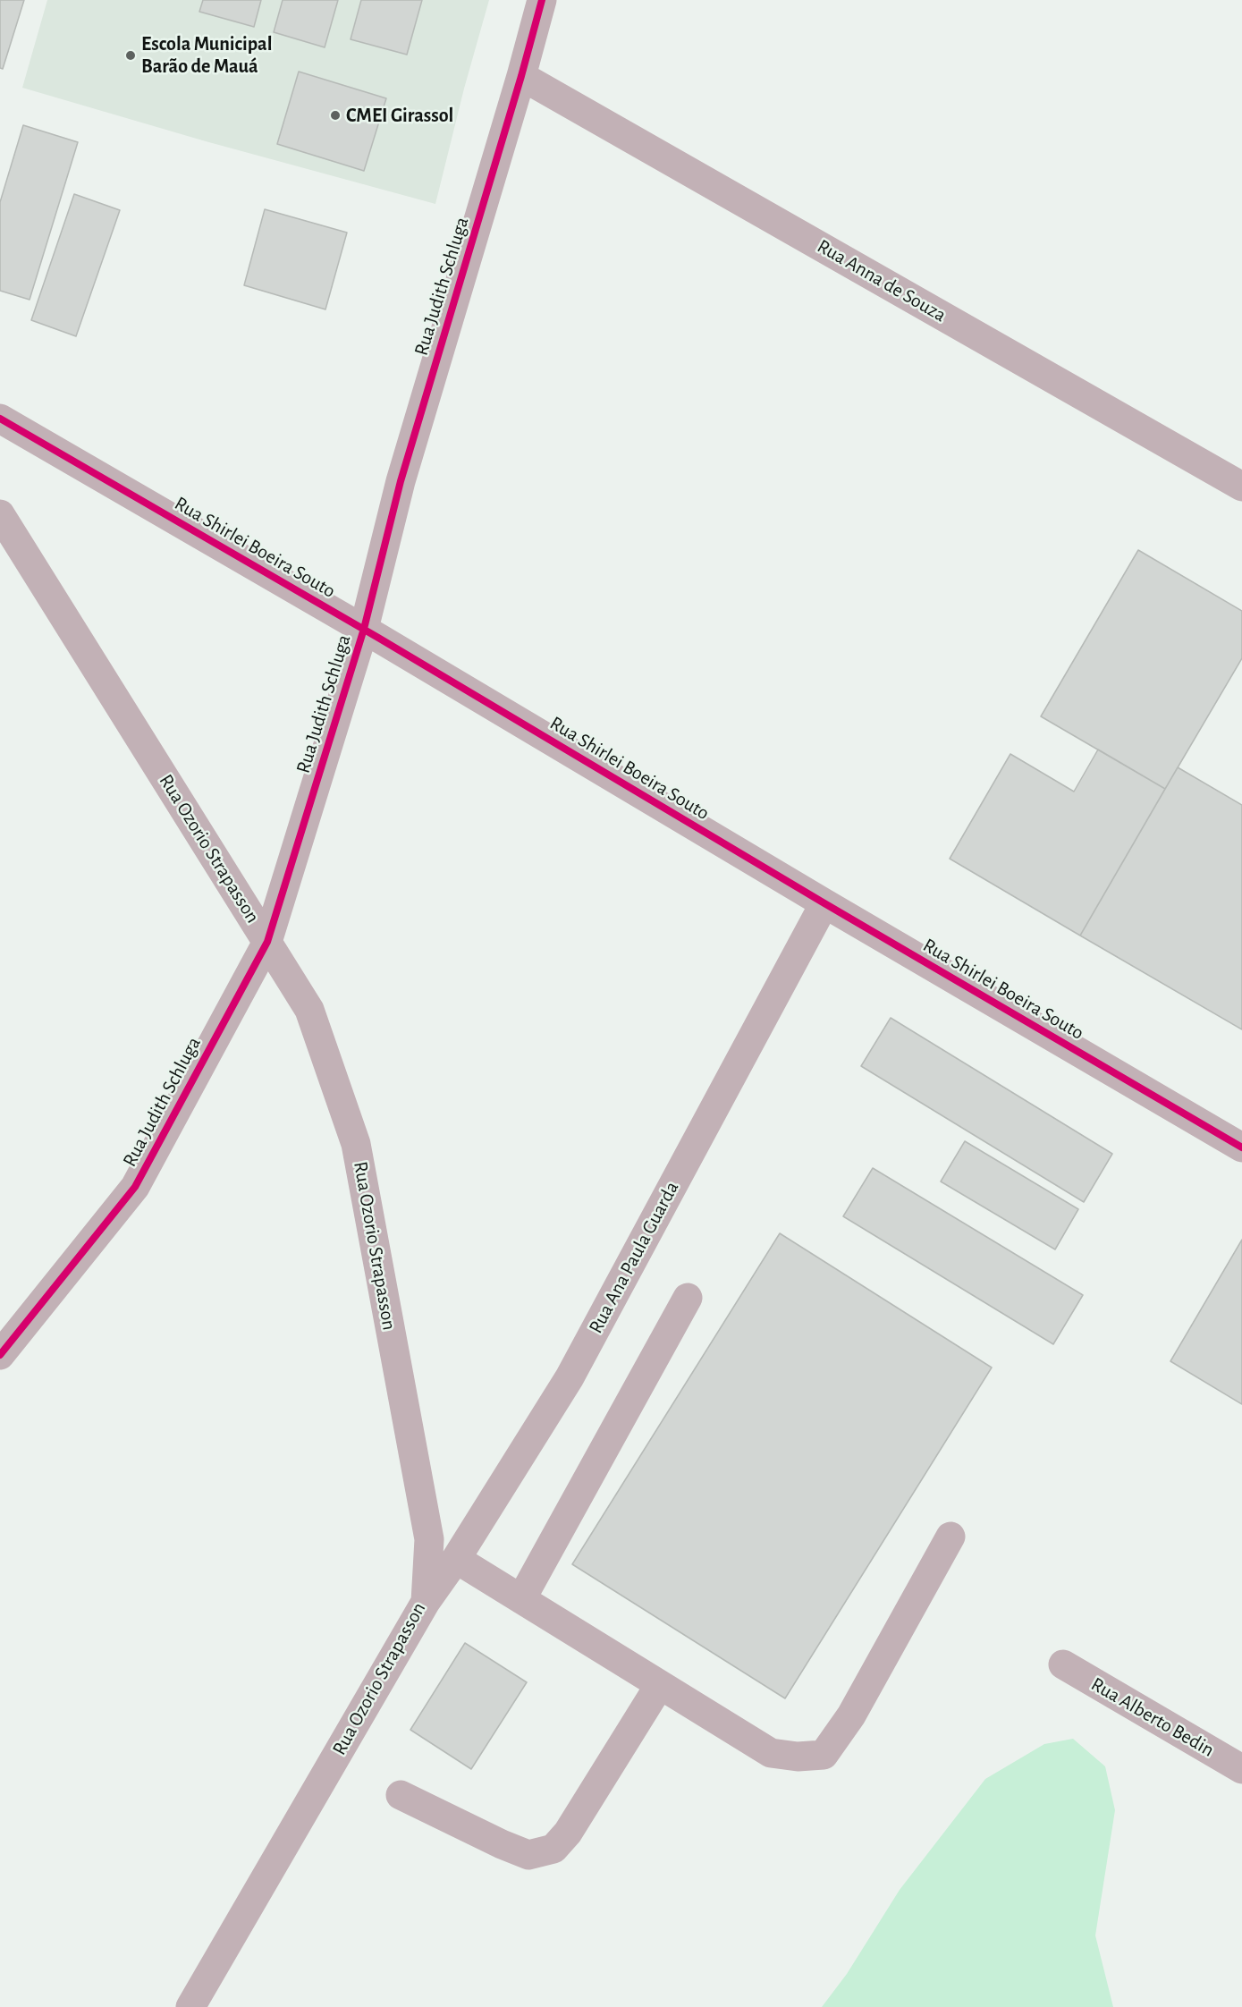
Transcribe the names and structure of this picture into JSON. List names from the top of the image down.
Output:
{
  "streets": {
    "street": [
      "Rua Anna de Souza",
      "Rua Judith Schluga",
      "Rua Shirlei Boeira Souto",
      "Rua Ozorio Strapasson",
      "Rua Ana Paula Guarda",
      "Rua Alberto Bedin"
    ]
  },
  "crossings": [
    ["Rua Anna de Souza", "Rua Judith Schluga"],
    ["Rua Judith Schluga", "Rua Shirlei Boeira Souto"],
    ["Rua Judith Schluga", "Rua Ozorio Strapasson"],
    ["Rua Shirlei Boeira Souto", "Rua Ana Paula Guarda"],
    ["Rua Ozorio Strapasson", "Rua Ana Paula Guarda"]
  ],
  "places": ["Escola Municipal Barão de Mauá", "CMEI Girassol"]
}
